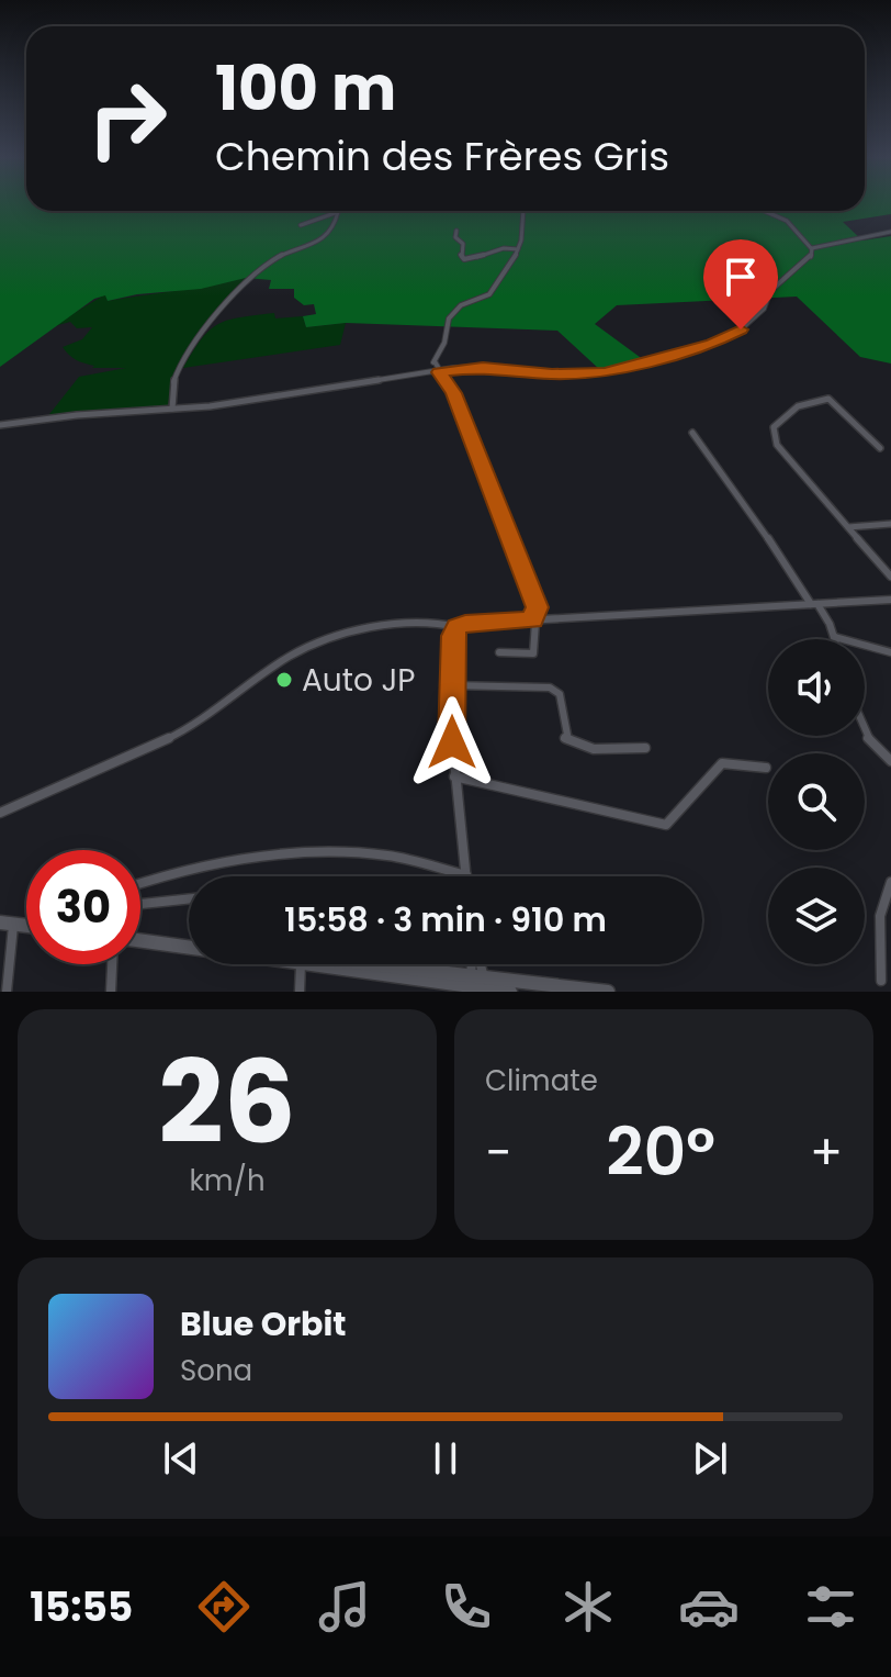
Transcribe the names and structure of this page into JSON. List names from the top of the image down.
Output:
{
  "places": ["Auto JP"],
  "page": {
    "turn": ["100 m", "Chemin des Frères Gris"],
    "limit": "30",
    "trip": "15:58 · 3 min · 910 m",
    "tile": [
      ["26", "km/h"],
      "Climate"
    ],
    "heat": ["−", "20°", "+"],
    "song": ["Blue Orbit", "Sona"],
    "tabs": "15:55"
  }
}
